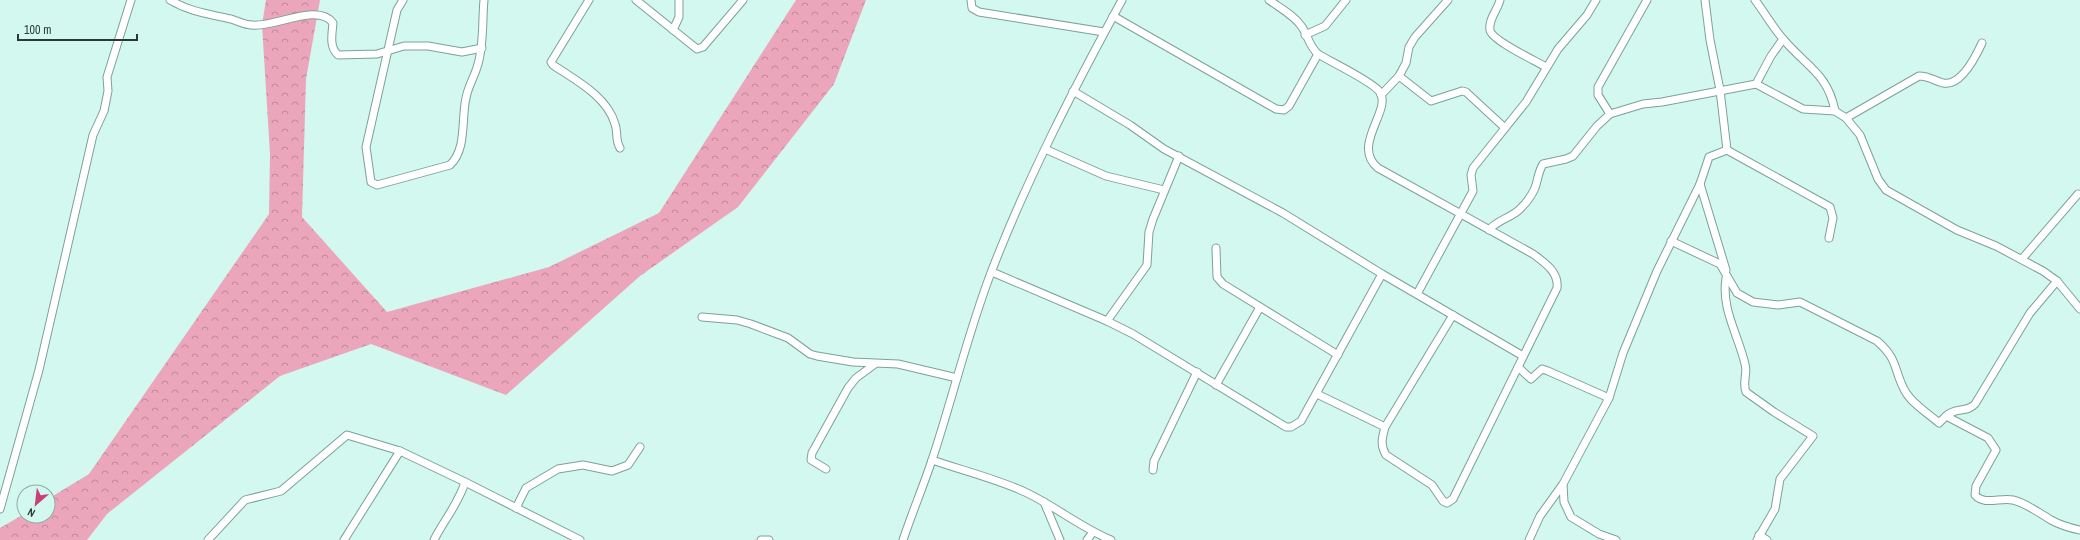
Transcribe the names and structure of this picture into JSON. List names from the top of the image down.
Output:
{
  "scale_bar": "100 m",
  "north": "bottom left"
}
